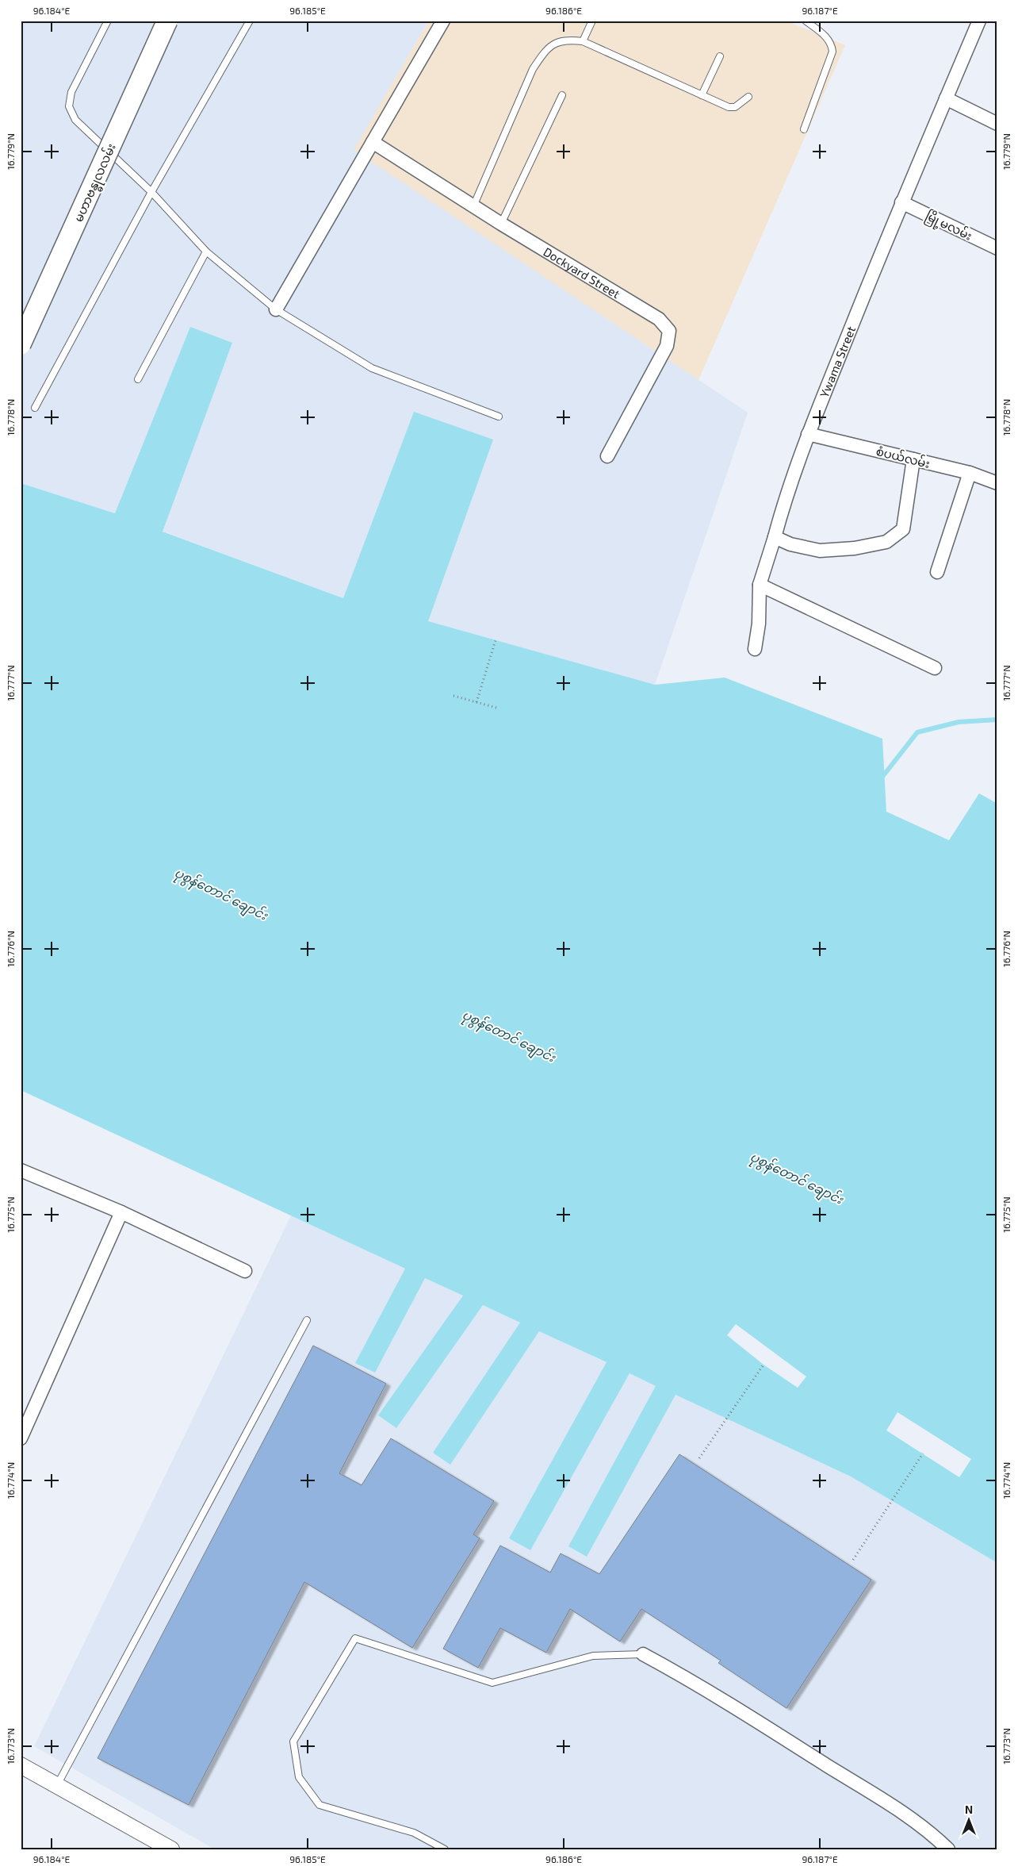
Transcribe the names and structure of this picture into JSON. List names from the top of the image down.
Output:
{
  "streets": {
    "main road": ["မဟာဗန္ဓုလလမ်း"],
    "street": [
      "မြို့မလမ်း",
      "Dockyard Street",
      "Ywama Street",
      "စံပယ်လမ်း"
    ]
  },
  "crossings": [
    ["မြို့မလမ်း", "Ywama Street"],
    ["Ywama Street", "စံပယ်လမ်း"]
  ],
  "water": ["ပုစွန်တောင် ချောင်း"],
  "north": "top",
  "coordinates": [
    "96.184°E",
    "96.185°E",
    "96.186°E",
    "96.187°E",
    "16.779°N",
    "16.778°N",
    "16.777°N",
    "16.776°N",
    "16.775°N",
    "16.774°N",
    "16.773°N"
  ]
}
